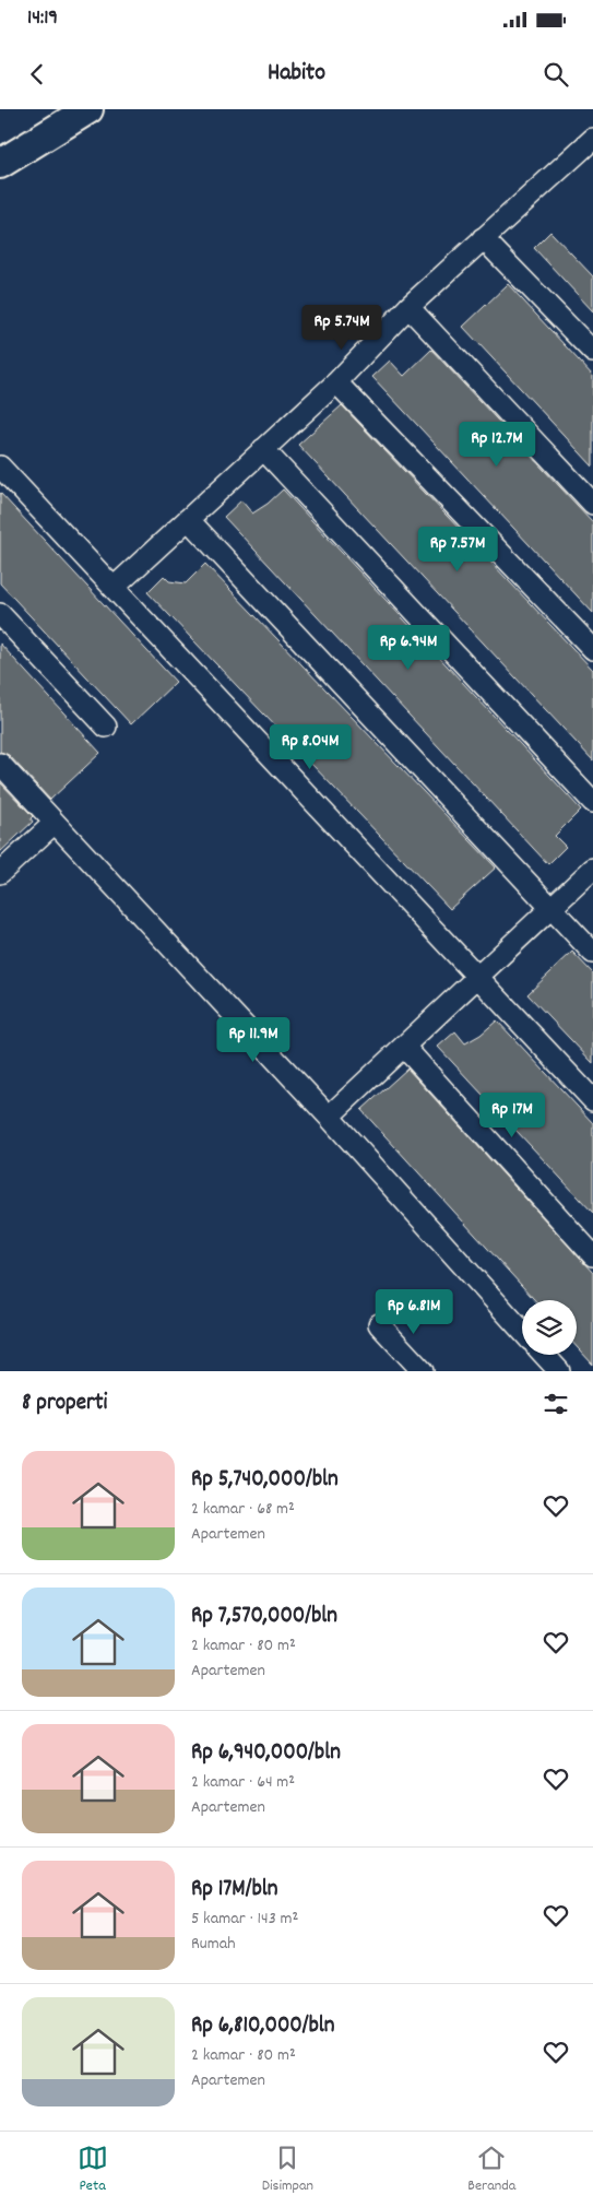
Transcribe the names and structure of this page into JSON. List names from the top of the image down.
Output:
{
  "page": {
    "status": "14:19",
    "header": "Habito",
    "price": [
      "Rp 5.74M",
      "Rp 12.7M",
      "Rp 7.57M",
      "Rp 6.94M",
      "Rp 8.04M",
      "Rp 11.9M",
      "Rp 17M",
      "Rp 6.81M"
    ],
    "heading": "8 properti",
    "list": [
      {
        "name": "Rp 5,740,000/bln",
        "note": "2 kamar · 68 m² · Apartemen"
      },
      {
        "name": "Rp 7,570,000/bln",
        "note": "2 kamar · 80 m² · Apartemen"
      },
      {
        "name": "Rp 6,940,000/bln",
        "note": "2 kamar · 64 m² · Apartemen"
      },
      {
        "name": "Rp 17M/bln",
        "note": "5 kamar · 143 m² · Rumah"
      },
      {
        "name": "Rp 6,810,000/bln",
        "note": "2 kamar · 80 m² · Apartemen"
      }
    ],
    "tabs": ["Peta", "Disimpan", "Beranda"]
  }
}
